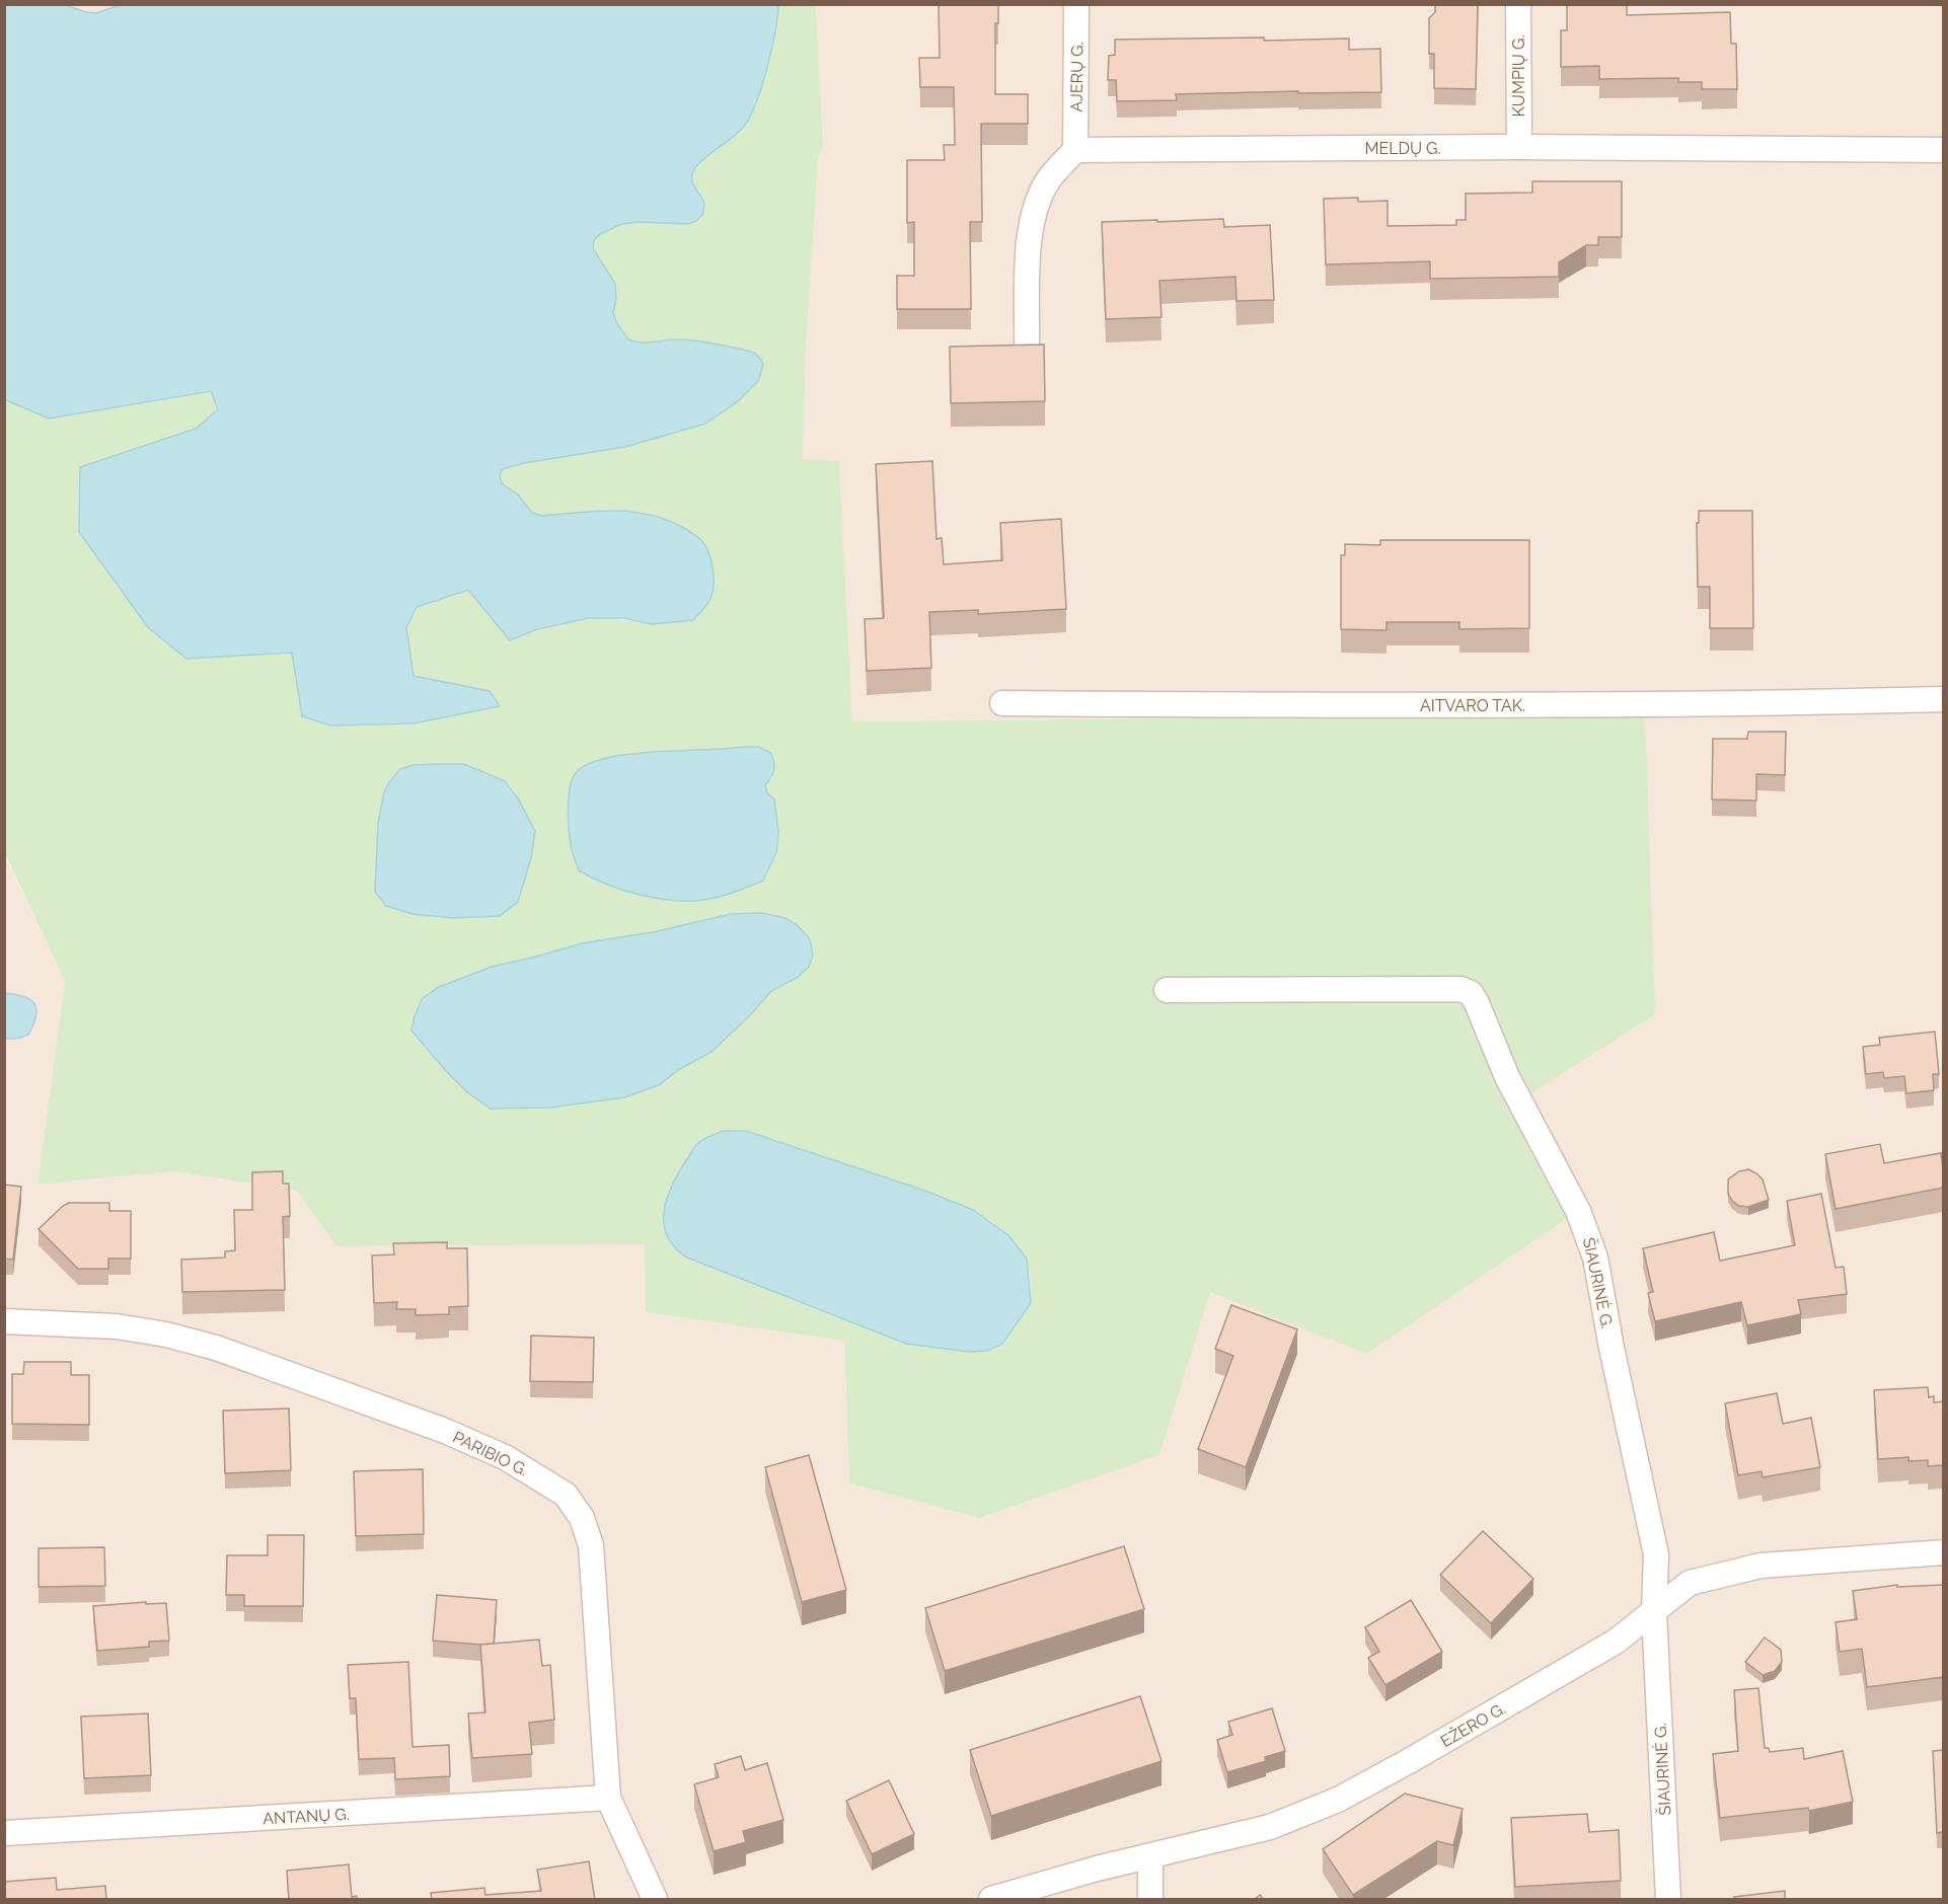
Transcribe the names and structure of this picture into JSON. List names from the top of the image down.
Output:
{
  "streets": {
    "street": [
      "KUMPIŲ G.",
      "AJERŲ G.",
      "MELDŲ G.",
      "AITVARO TAK.",
      "ŠIAURINĖ G.",
      "PARIBIO G.",
      "EŽERO G.",
      "ANTANŲ G."
    ]
  },
  "crossings": [
    ["KUMPIŲ G.", "MELDŲ G."],
    ["AJERŲ G.", "MELDŲ G."],
    ["ŠIAURINĖ G.", "EŽERO G."],
    ["PARIBIO G.", "ANTANŲ G."]
  ]
}
